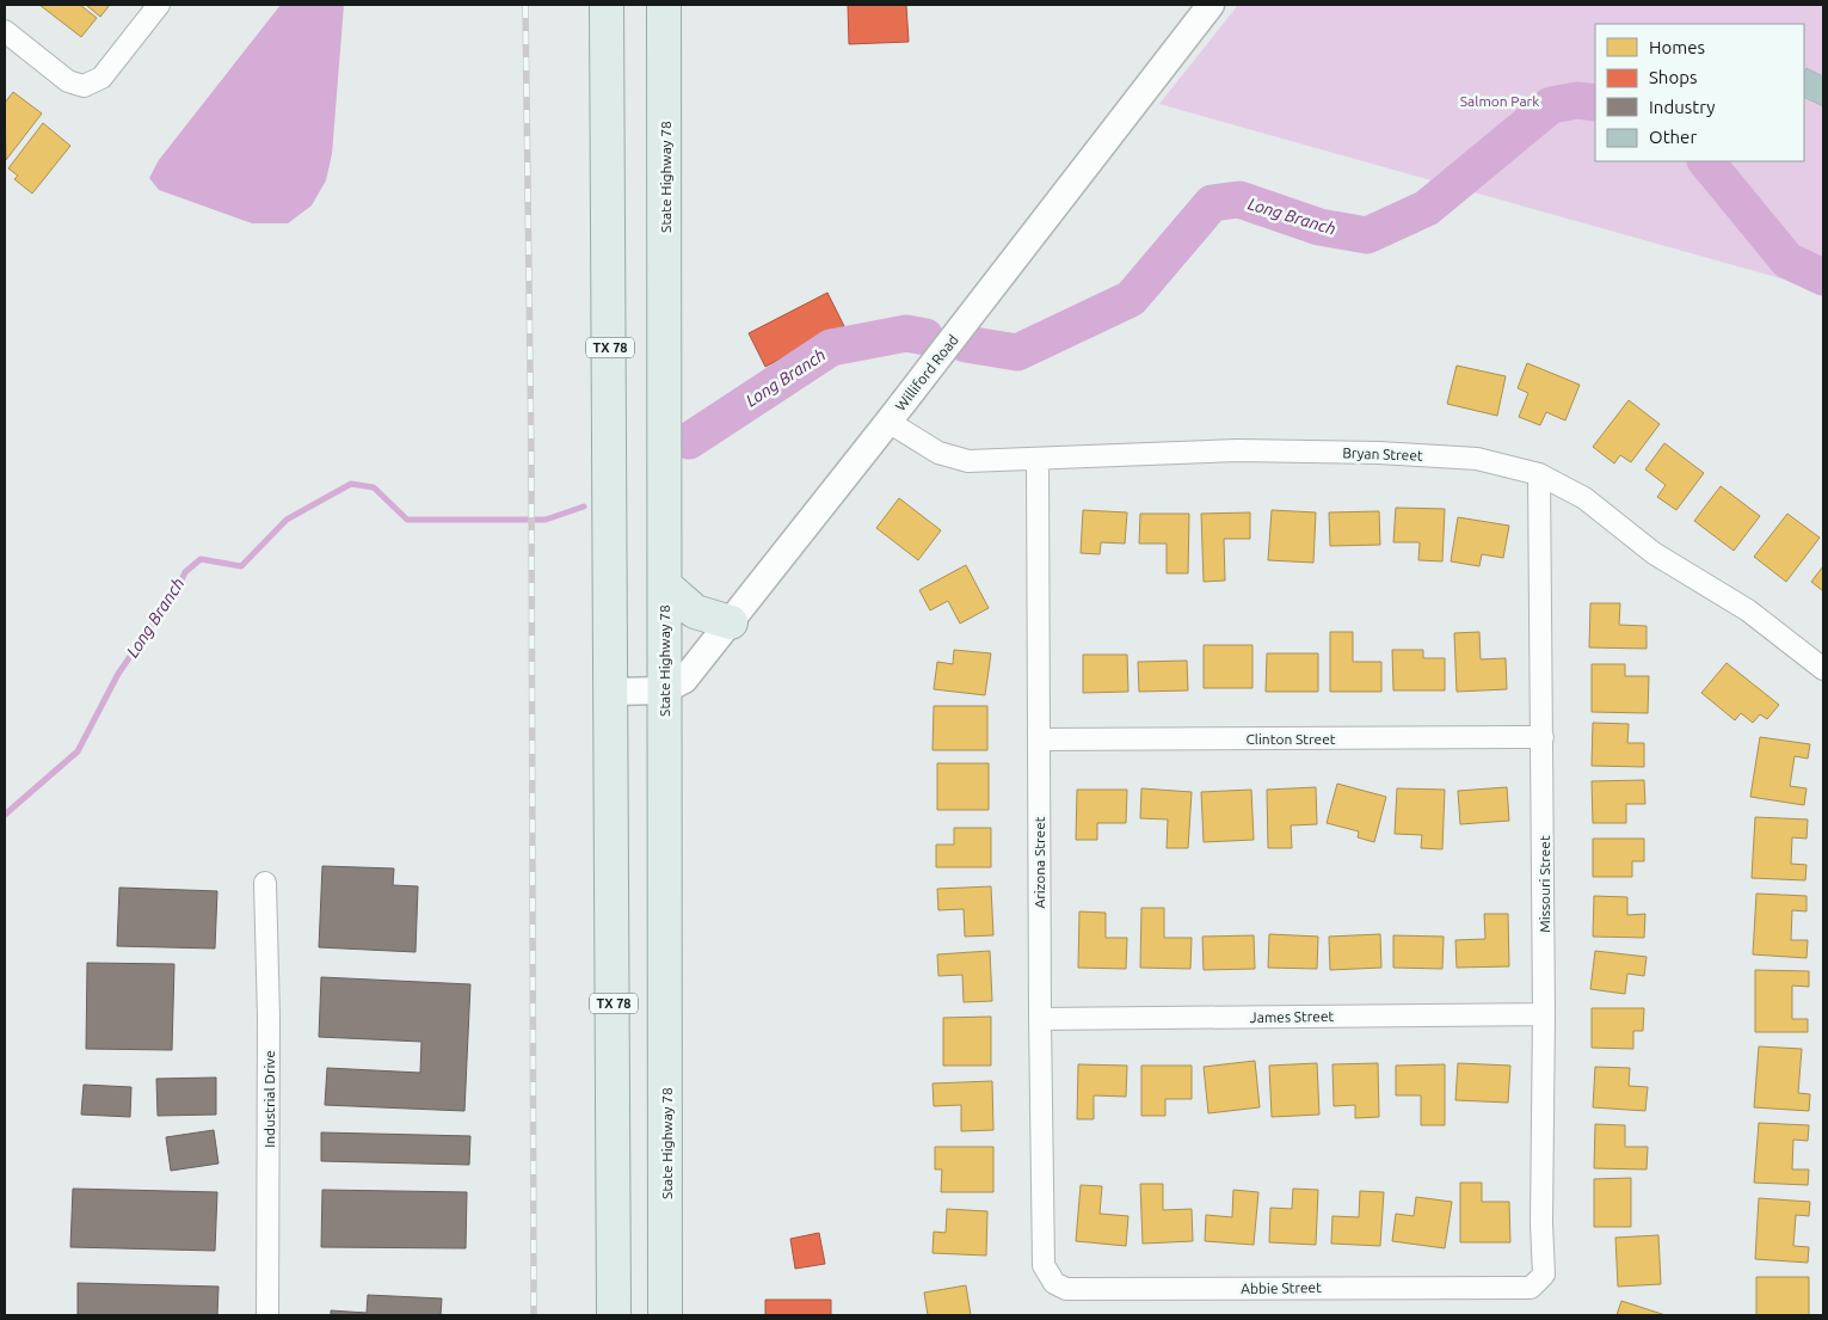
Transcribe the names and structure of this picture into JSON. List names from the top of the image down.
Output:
{
  "streets": {
    "main road": ["State Highway 78", "TX 78"],
    "street": [
      "Williford Road",
      "Bryan Street",
      "Clinton Street",
      "Arizona Street",
      "Missouri Street",
      "James Street",
      "Industrial Drive",
      "Abbie Street"
    ]
  },
  "crossings": [
    ["State Highway 78", "Williford Road"],
    ["Williford Road", "Bryan Street"],
    ["Bryan Street", "Arizona Street"],
    ["Bryan Street", "Missouri Street"],
    ["Clinton Street", "Arizona Street"],
    ["Clinton Street", "Missouri Street"],
    ["Arizona Street", "James Street"],
    ["Arizona Street", "Abbie Street"],
    ["Missouri Street", "James Street"],
    ["Missouri Street", "Abbie Street"]
  ],
  "water": ["Long Branch"],
  "parks": ["Salmon Park"],
  "legend": [
    "Homes",
    "Shops",
    "Industry",
    "Other"
  ]
}
